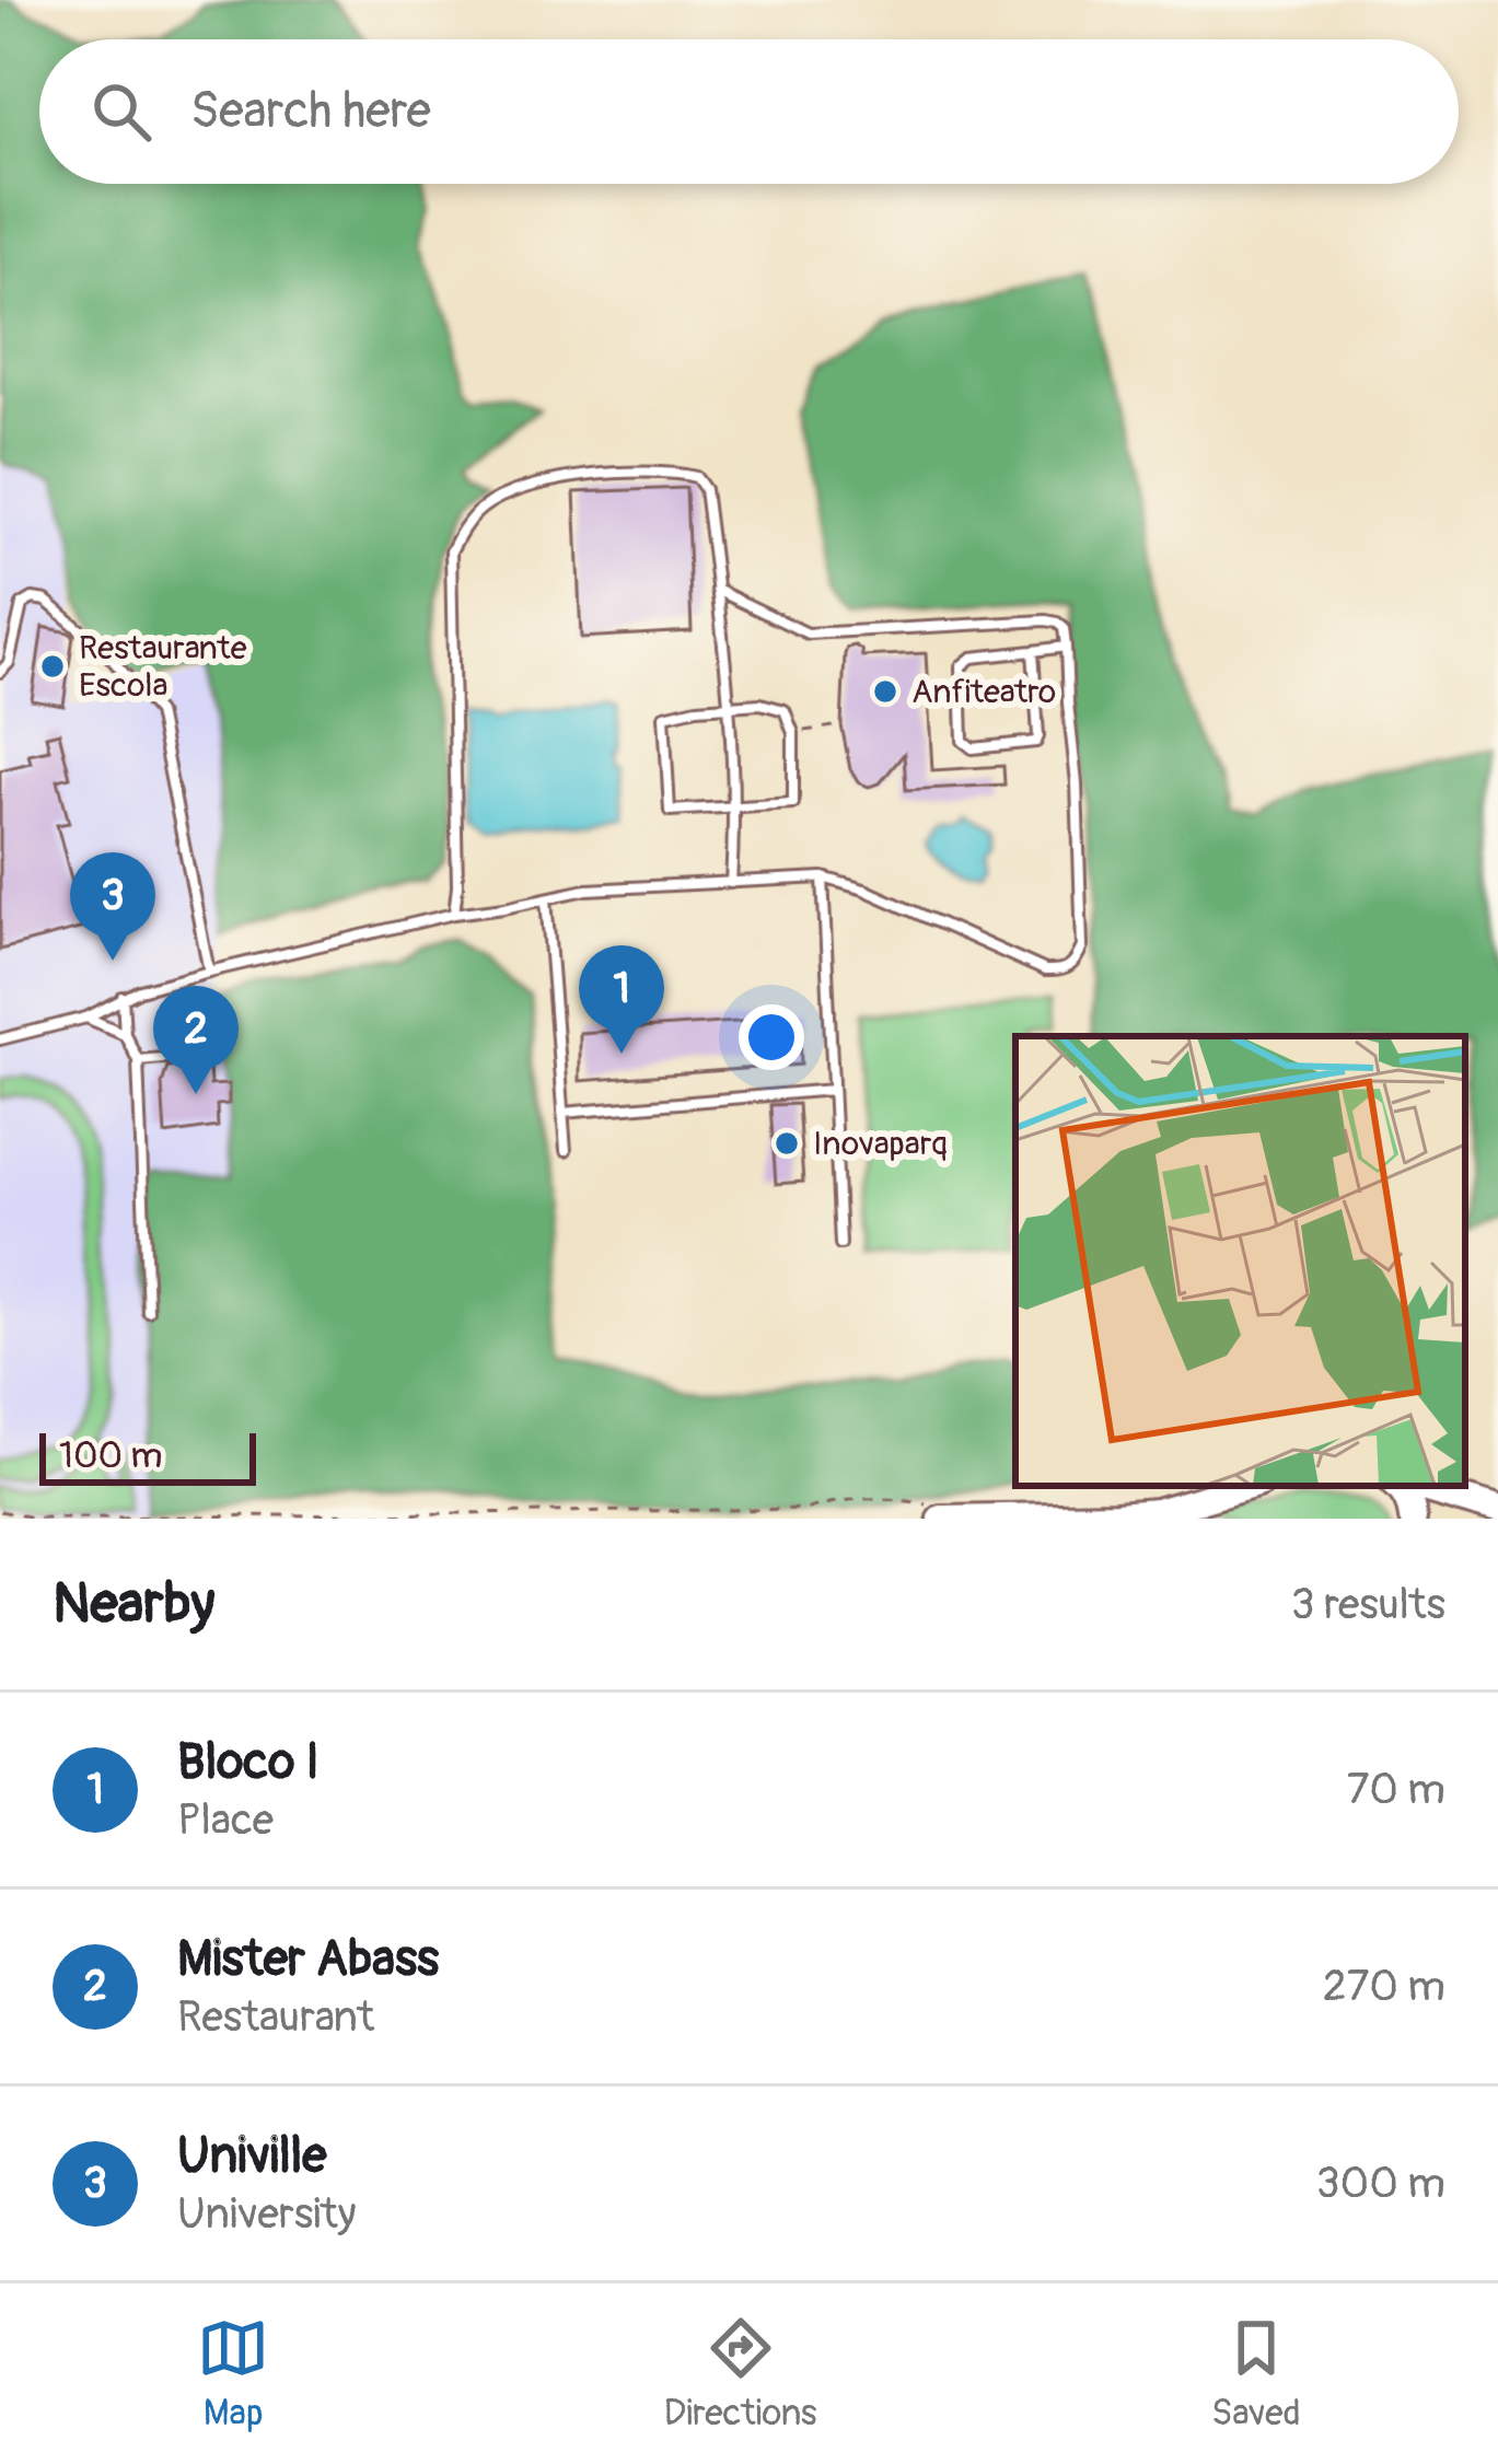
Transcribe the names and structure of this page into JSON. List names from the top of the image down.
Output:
{
  "places": ["Restaurante Escola", "Anfiteatro", "Inovaparq"],
  "scale_bar": "100 m",
  "page": {
    "search": "Search here",
    "pins": ["3", "1", "2"],
    "scale": "100 m",
    "heading": ["Nearby", "3 results"],
    "list": [
      {
        "mark": "1",
        "name": "Bloco I",
        "note": "Place",
        "value": "70 m"
      },
      {
        "mark": "2",
        "name": "Mister Abass",
        "note": "Restaurant",
        "value": "270 m"
      },
      {
        "mark": "3",
        "name": "Univille",
        "note": "University",
        "value": "300 m"
      }
    ],
    "nav": ["Map", "Directions", "Saved"]
  }
}
